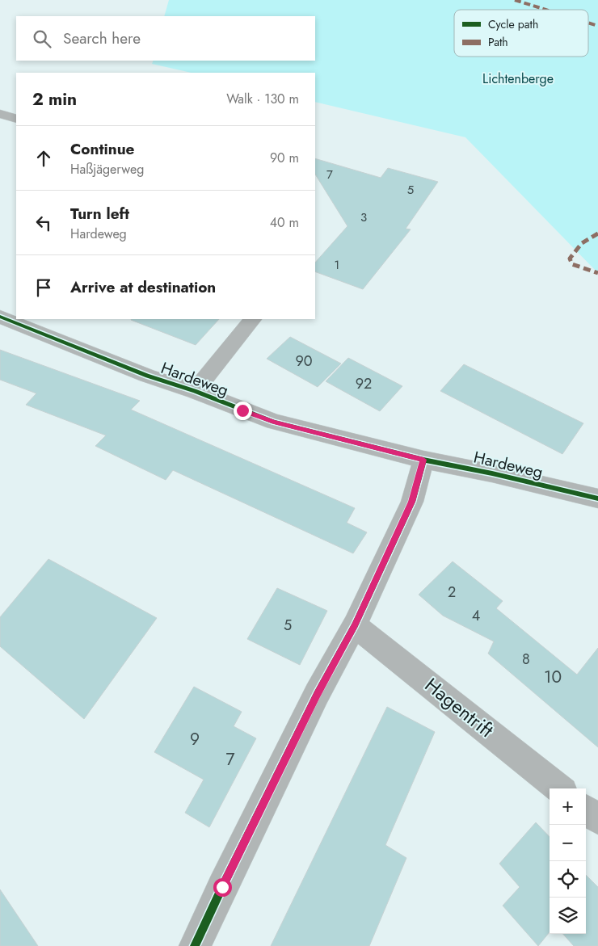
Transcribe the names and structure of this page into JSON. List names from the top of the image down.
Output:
{
  "streets": {
    "street": ["Hardeweg", "Hagentrift"]
  },
  "parks": ["Lichtenberge"],
  "house_numbers": [
    "7",
    "5",
    "3",
    "1",
    "90",
    "92",
    "2",
    "4",
    "5",
    "8",
    "10",
    "9",
    "7"
  ],
  "legend": ["Cycle path", "Path"],
  "page": {
    "search": "Search here",
    "heading": ["2 min", "Walk · 130 m"],
    "list": [
      ["Continue", "Haßjägerweg", "90 m"],
      ["Turn left", "Hardeweg", "40 m"],
      "Arrive at destination"
    ],
    "map_buttons": ["+", "−"]
  }
}
